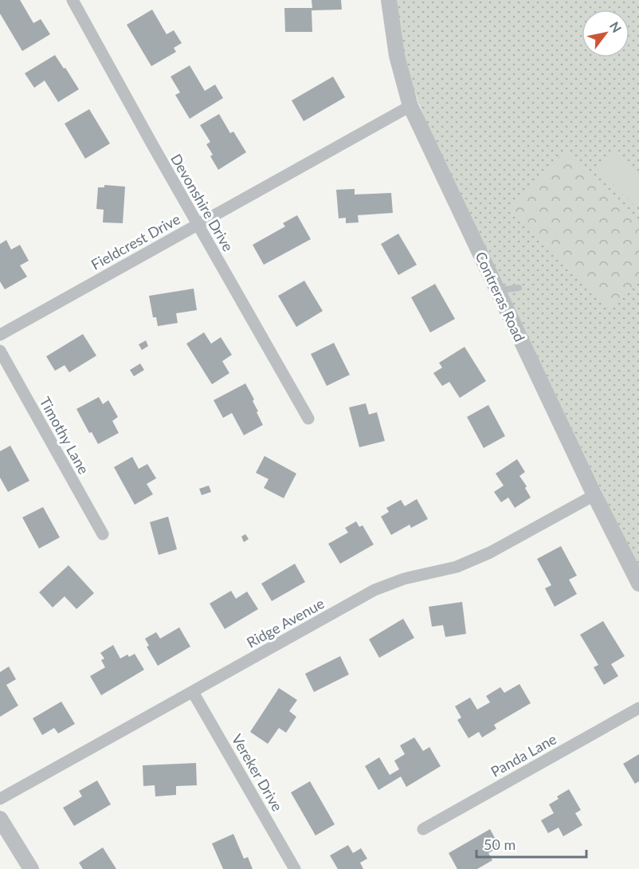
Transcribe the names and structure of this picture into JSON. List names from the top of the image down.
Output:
{
  "streets": {
    "street": [
      "Devonshire Drive",
      "Fieldcrest Drive",
      "Contreras Road",
      "Timothy Lane",
      "Ridge Avenue",
      "Panda Lane",
      "Vereker Drive"
    ]
  },
  "crossings": [
    ["Devonshire Drive", "Fieldcrest Drive"],
    ["Fieldcrest Drive", "Contreras Road"],
    ["Contreras Road", "Ridge Avenue"],
    ["Ridge Avenue", "Vereker Drive"]
  ],
  "scale_bar": "50 m",
  "north": "top right"
}
